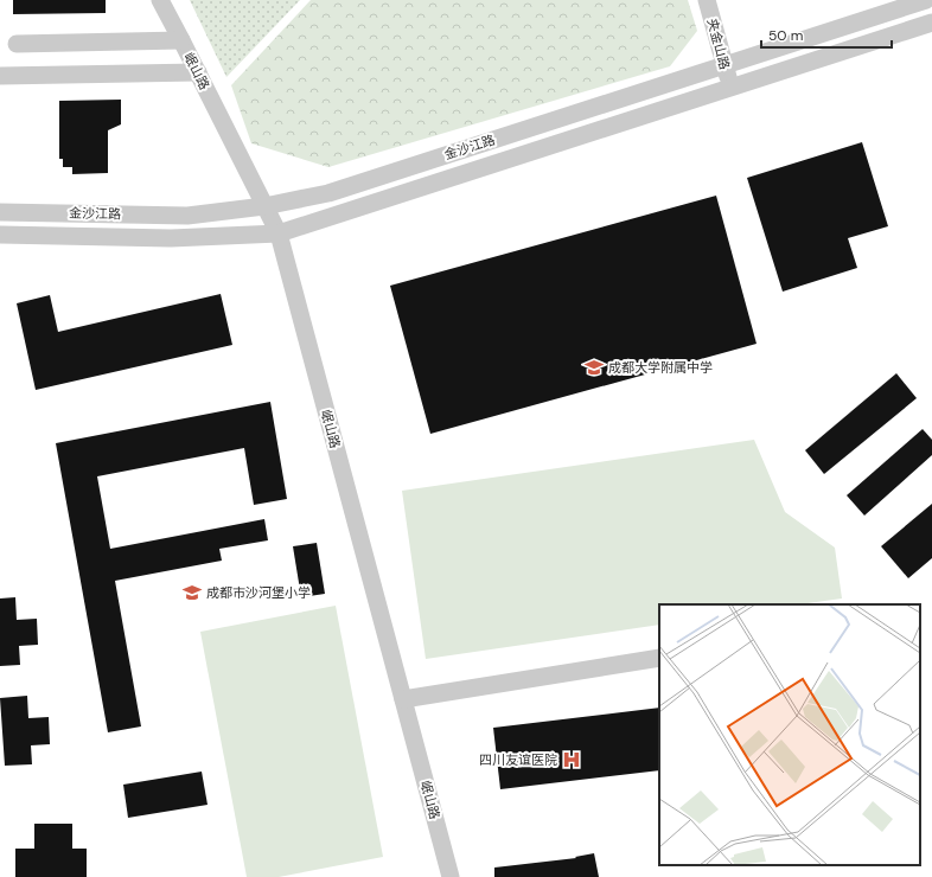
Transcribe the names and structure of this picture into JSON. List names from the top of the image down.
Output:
{
  "streets": {
    "street": ["夹金山路", "岷山路", "金沙江路"]
  },
  "crossings": [
    ["夹金山路", "金沙江路"],
    ["岷山路", "金沙江路"]
  ],
  "places": {
    "school or university": ["成都大学附属中学", "成都市沙河堡小学"],
    "hospital": ["四川友谊医院"]
  },
  "scale_bar": "50 m"
}
